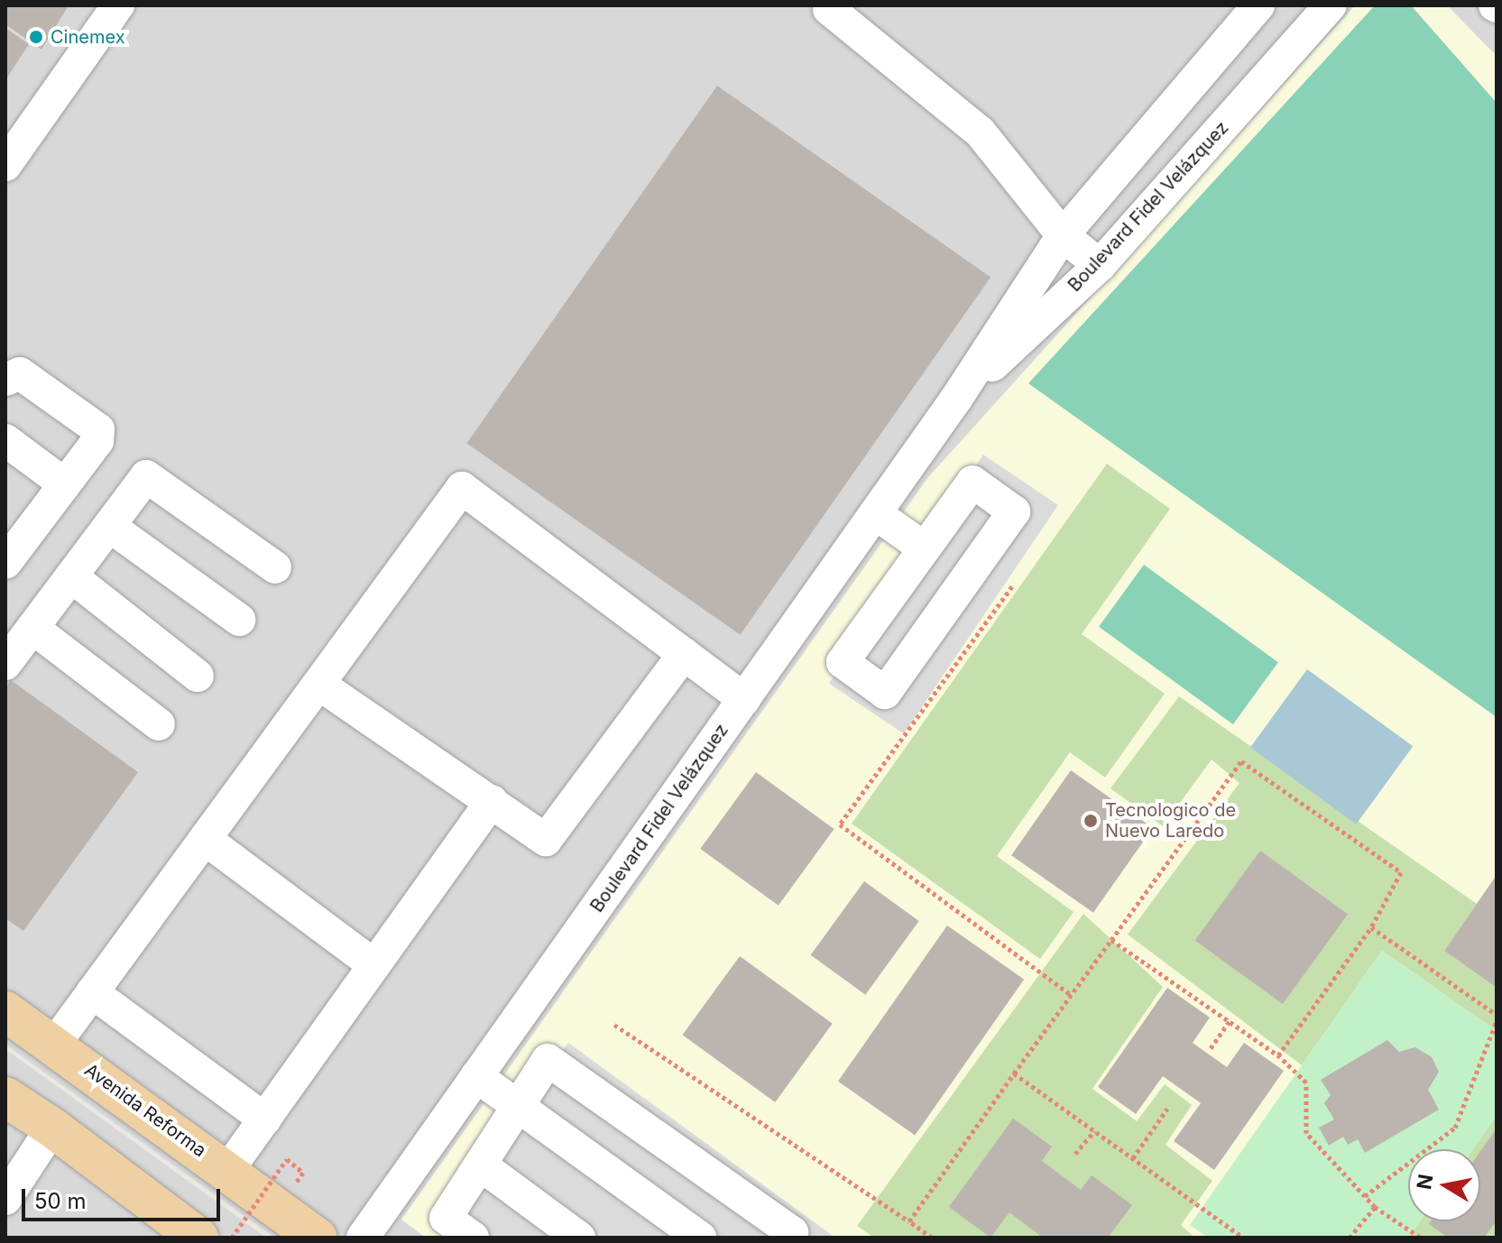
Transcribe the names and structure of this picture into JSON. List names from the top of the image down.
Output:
{
  "streets": {
    "main road": ["Avenida Reforma"],
    "street": ["Boulevard Fidel Velázquez"]
  },
  "places": ["Cinemex", "Tecnologico de Nuevo Laredo"],
  "scale_bar": "50 m",
  "north": "left"
}
